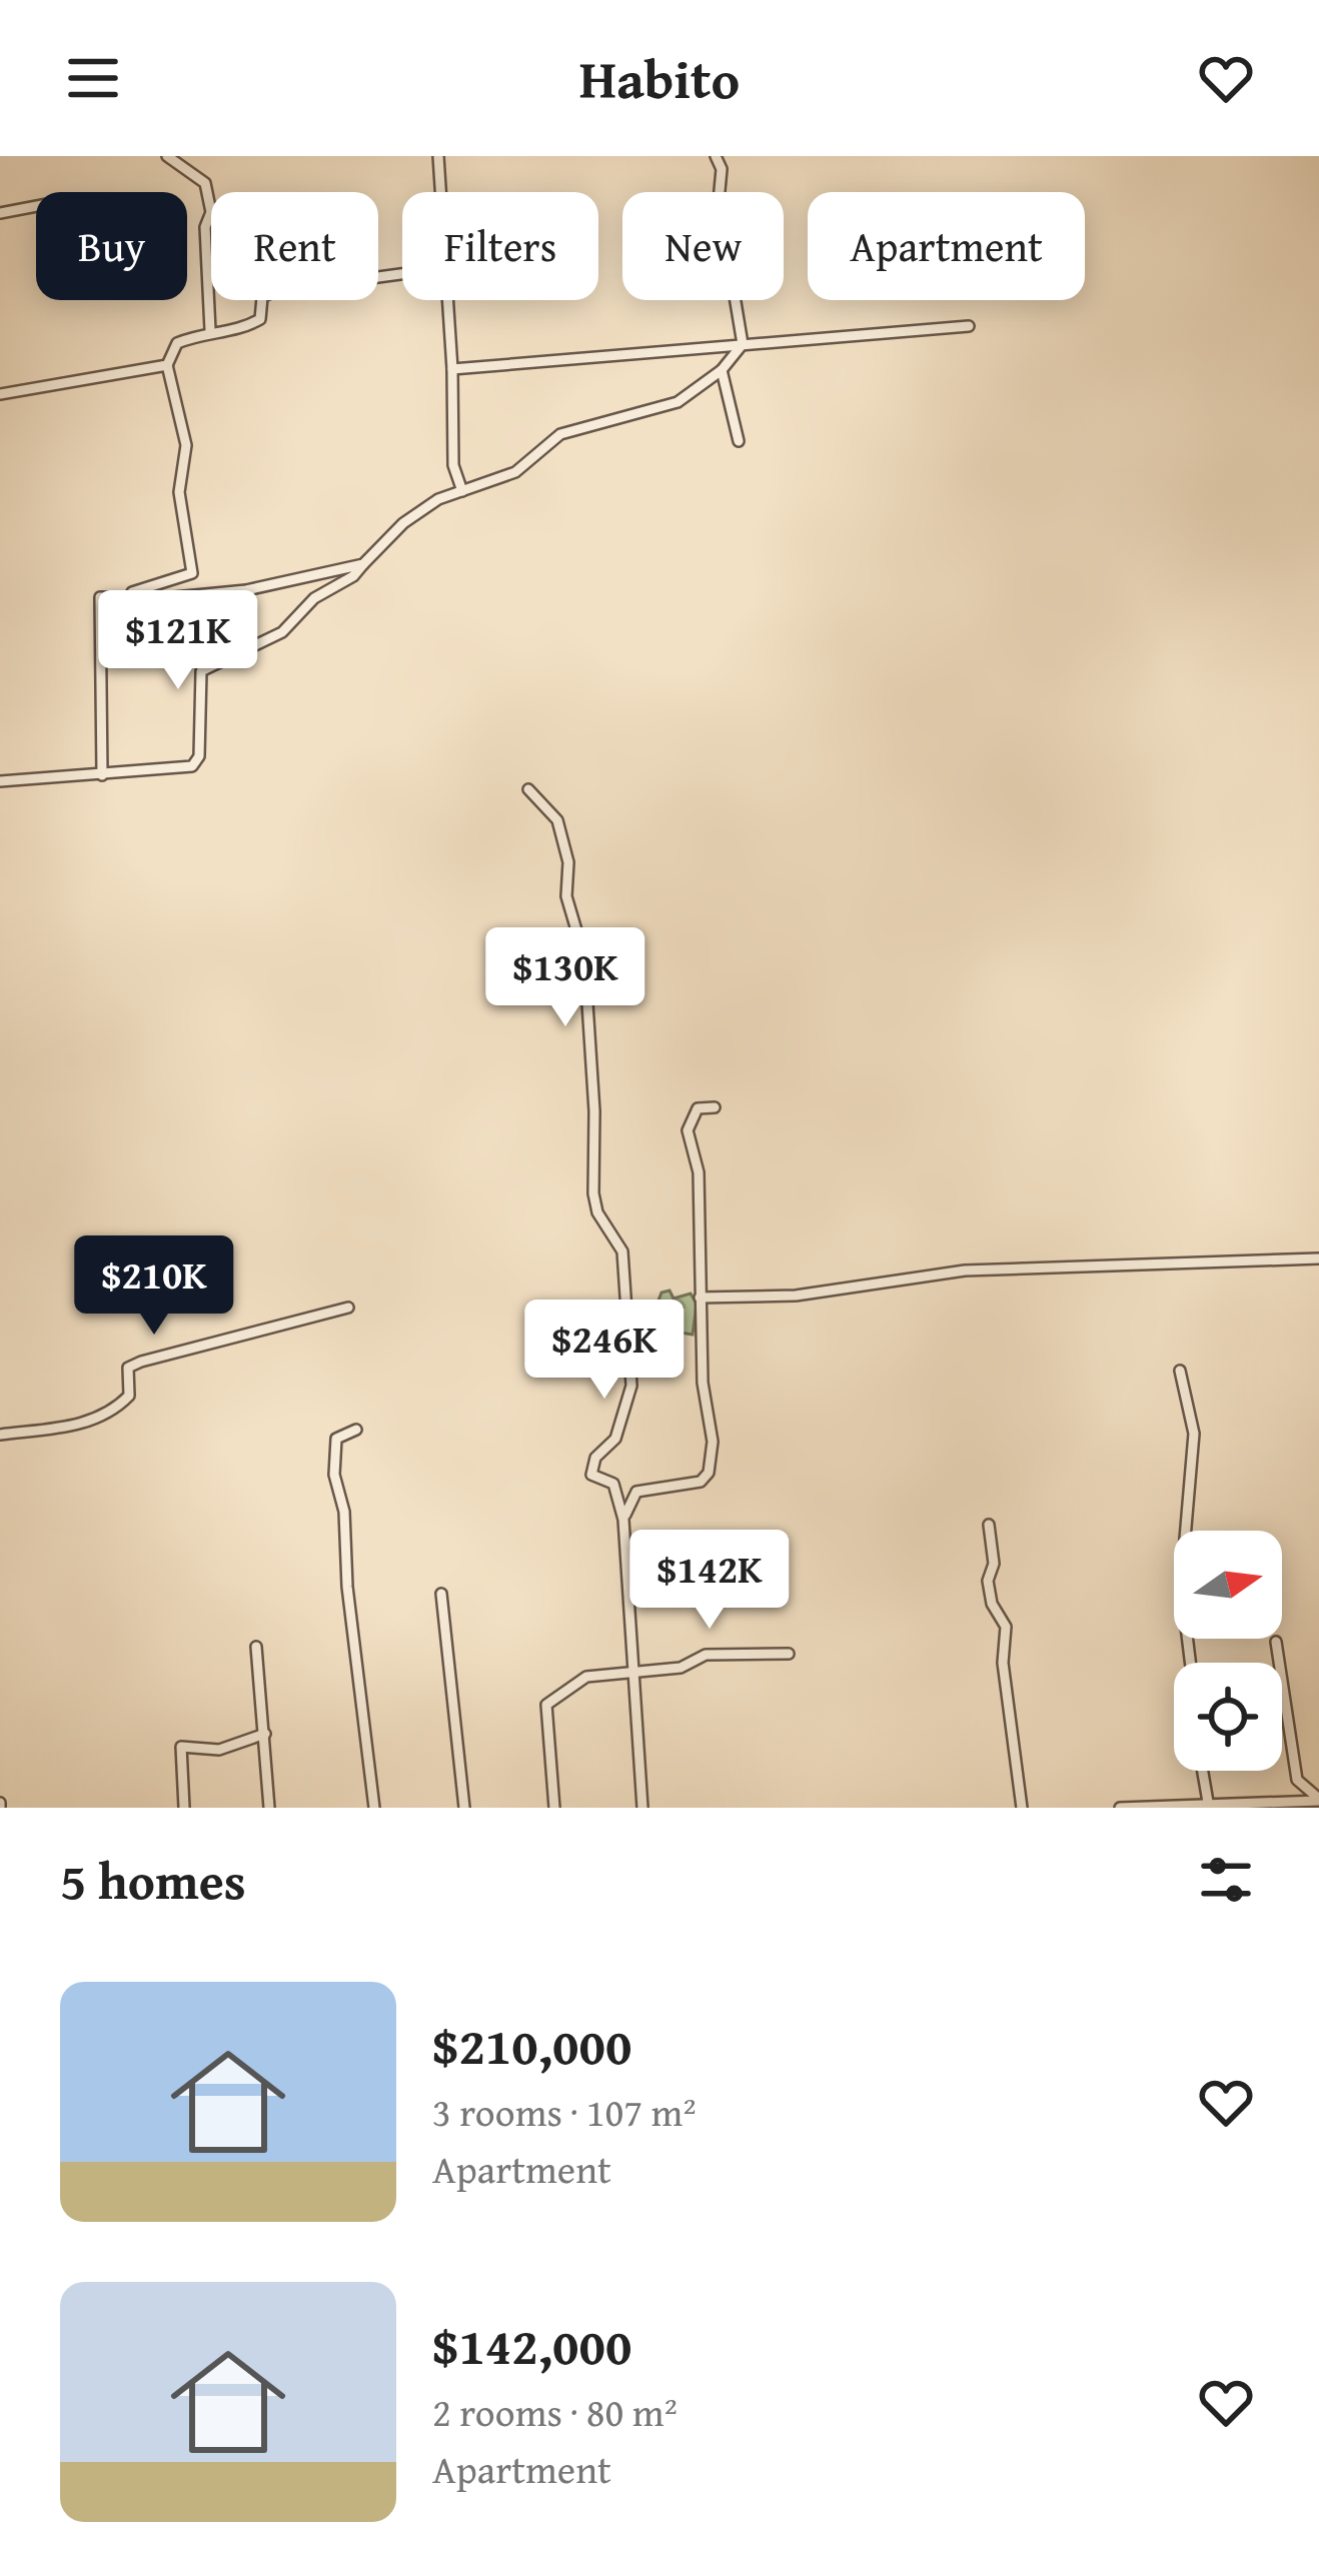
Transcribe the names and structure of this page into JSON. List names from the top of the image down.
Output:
{
  "north": "right",
  "page": {
    "header": "Habito",
    "chip": [
      "Buy",
      "Rent",
      "Filters",
      "New",
      "Apartment"
    ],
    "price": [
      "$121K",
      "$130K",
      "$210K",
      "$246K",
      "$142K"
    ],
    "heading": "5 homes",
    "list": [
      {
        "name": "$210,000",
        "note": "3 rooms · 107 m² · Apartment"
      },
      {
        "name": "$142,000",
        "note": "2 rooms · 80 m² · Apartment"
      }
    ]
  }
}
